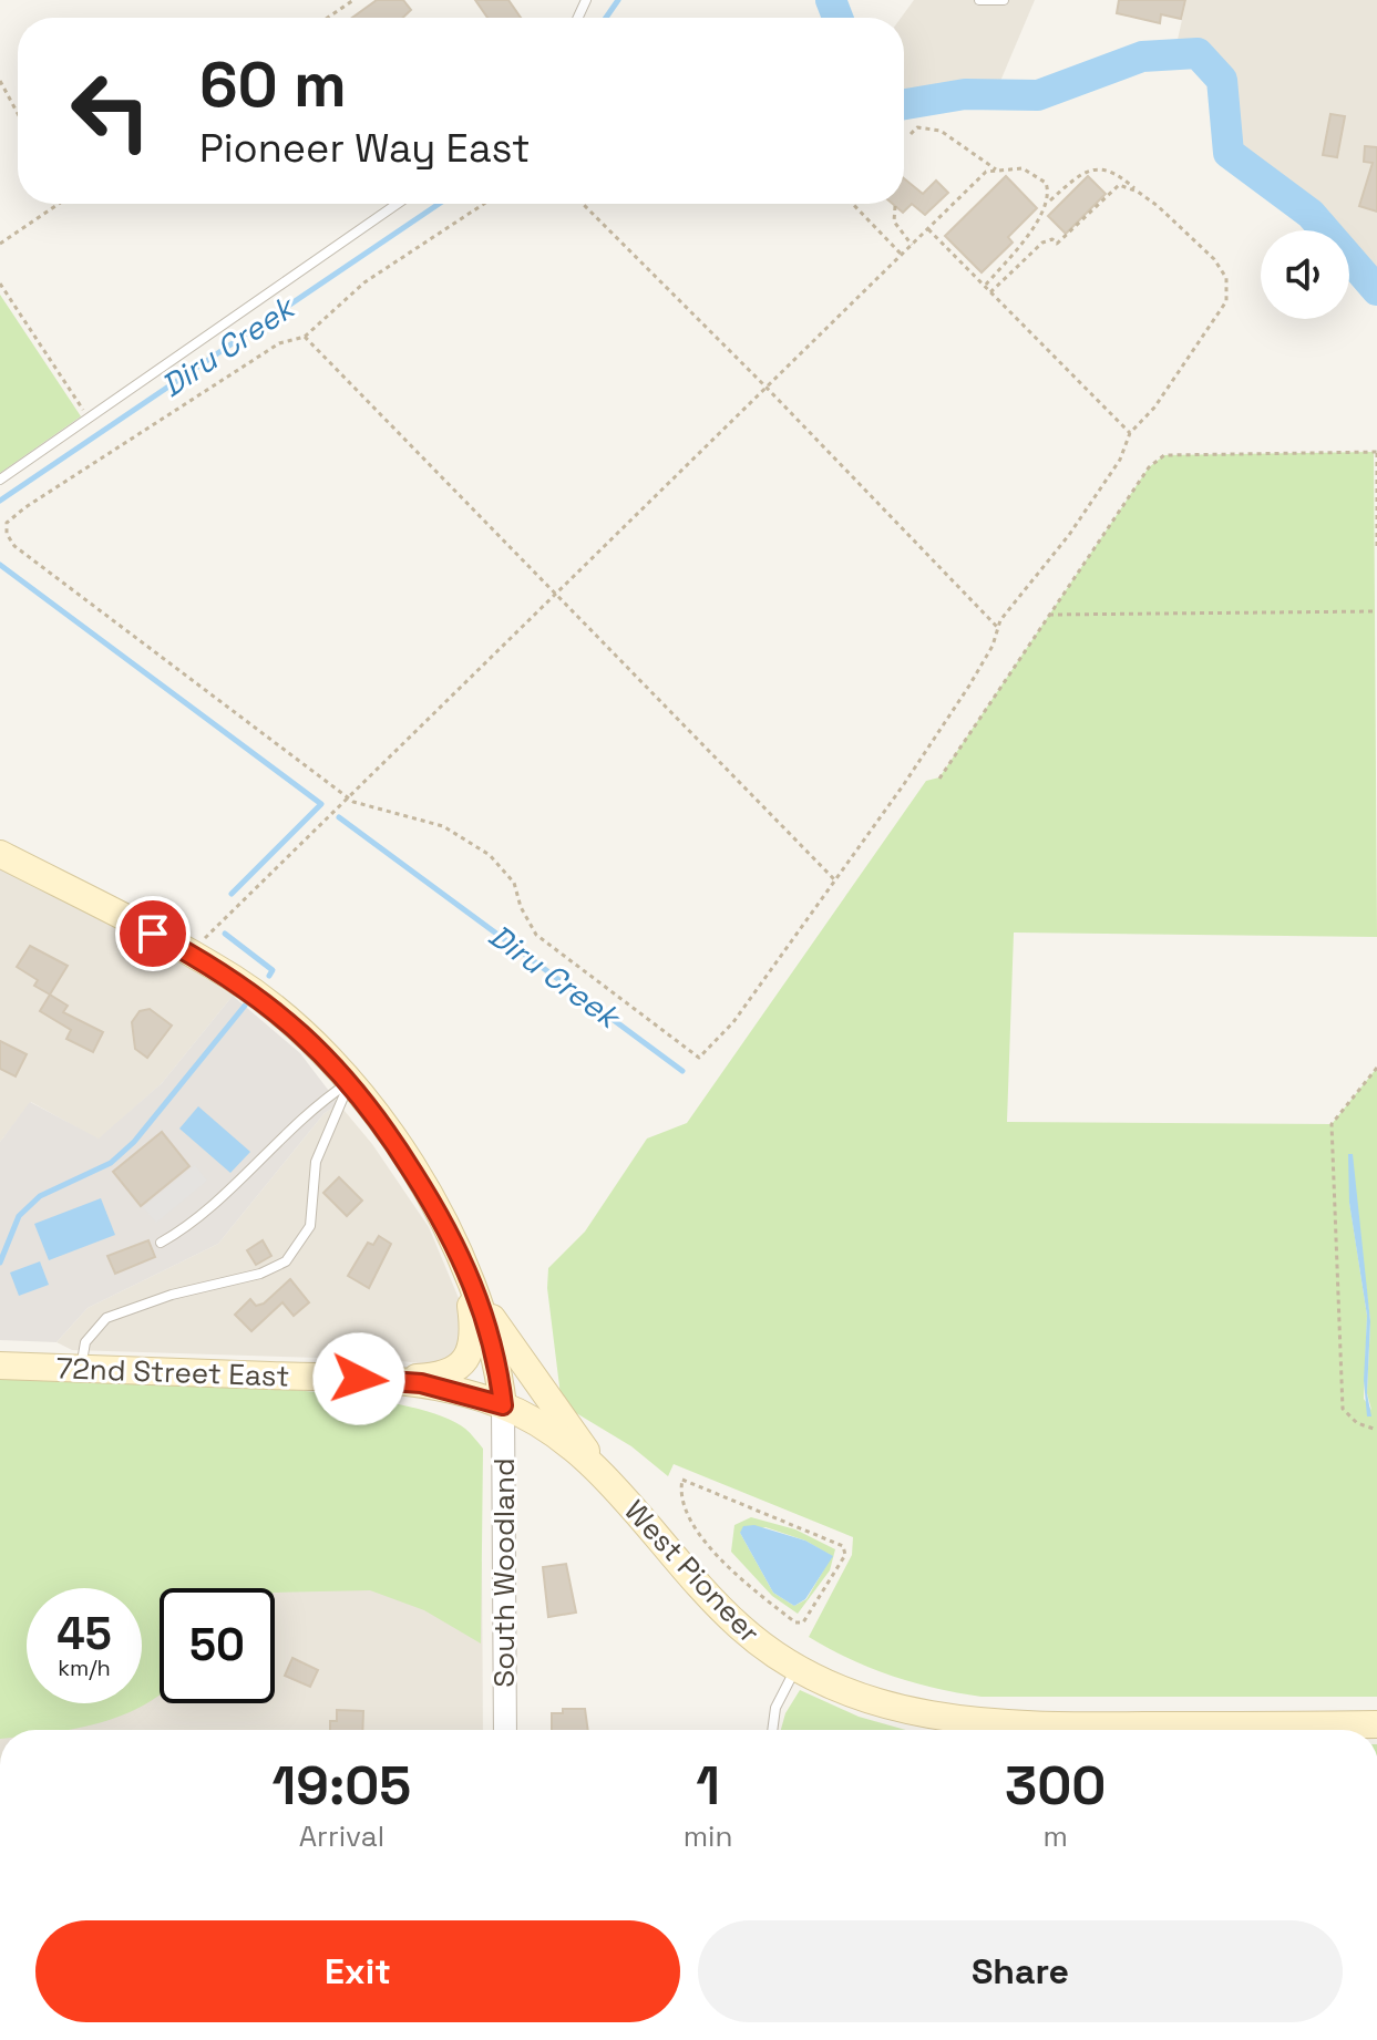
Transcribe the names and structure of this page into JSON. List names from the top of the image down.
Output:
{
  "streets": {
    "main road": ["72nd Street East", "West Pioneer"],
    "street": ["South Woodland"]
  },
  "crossings": [
    ["72nd Street East", "West Pioneer"],
    ["72nd Street East", "South Woodland"],
    ["West Pioneer", "South Woodland"]
  ],
  "water": ["Diru Creek"],
  "page": {
    "turn": ["60 m", "Pioneer Way East"],
    "speed": "45 km/h",
    "limit": "50",
    "eta": [
      "19:05",
      "Arrival",
      "1",
      "min",
      "300",
      "m"
    ],
    "buttons": ["Exit", "Share"]
  }
}
